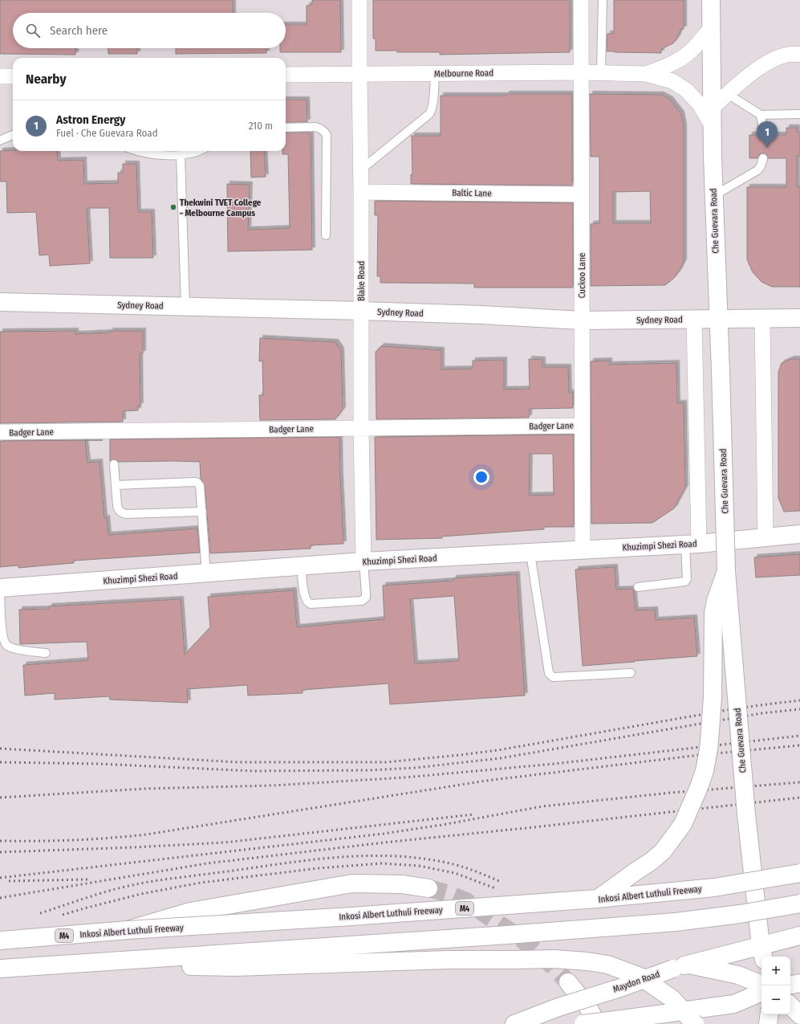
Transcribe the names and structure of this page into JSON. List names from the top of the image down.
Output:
{
  "streets": {
    "main road": [
      "Che Guevara Road",
      "Sydney Road",
      "Khuzimpi Shezi Road",
      "Inkosi Albert Luthuli Freeway",
      "M4",
      "Maydon Road"
    ],
    "street": [
      "Melbourne Road",
      "Baltic Lane",
      "Cuckoo Lane",
      "Blake Road",
      "Badger Lane"
    ]
  },
  "crossings": [
    ["Melbourne Road", "Che Guevara Road"],
    ["Melbourne Road", "Cuckoo Lane"],
    ["Melbourne Road", "Blake Road"],
    ["Baltic Lane", "Cuckoo Lane"],
    ["Baltic Lane", "Blake Road"],
    ["Che Guevara Road", "Sydney Road"],
    ["Che Guevara Road", "Maydon Road"],
    ["Cuckoo Lane", "Sydney Road"],
    ["Cuckoo Lane", "Badger Lane"],
    ["Cuckoo Lane", "Khuzimpi Shezi Road"],
    ["Blake Road", "Sydney Road"],
    ["Blake Road", "Badger Lane"],
    ["Blake Road", "Khuzimpi Shezi Road"]
  ],
  "places": ["Thekwini TVET College - Melbourne Campus"],
  "page": {
    "search": "Search here",
    "heading": "Nearby",
    "list": [
      {
        "mark": "1",
        "name": "Astron Energy",
        "note": "Fuel · Che Guevara Road",
        "value": "210 m"
      }
    ],
    "pins": "1",
    "map_buttons": ["+", "−"]
  }
}
